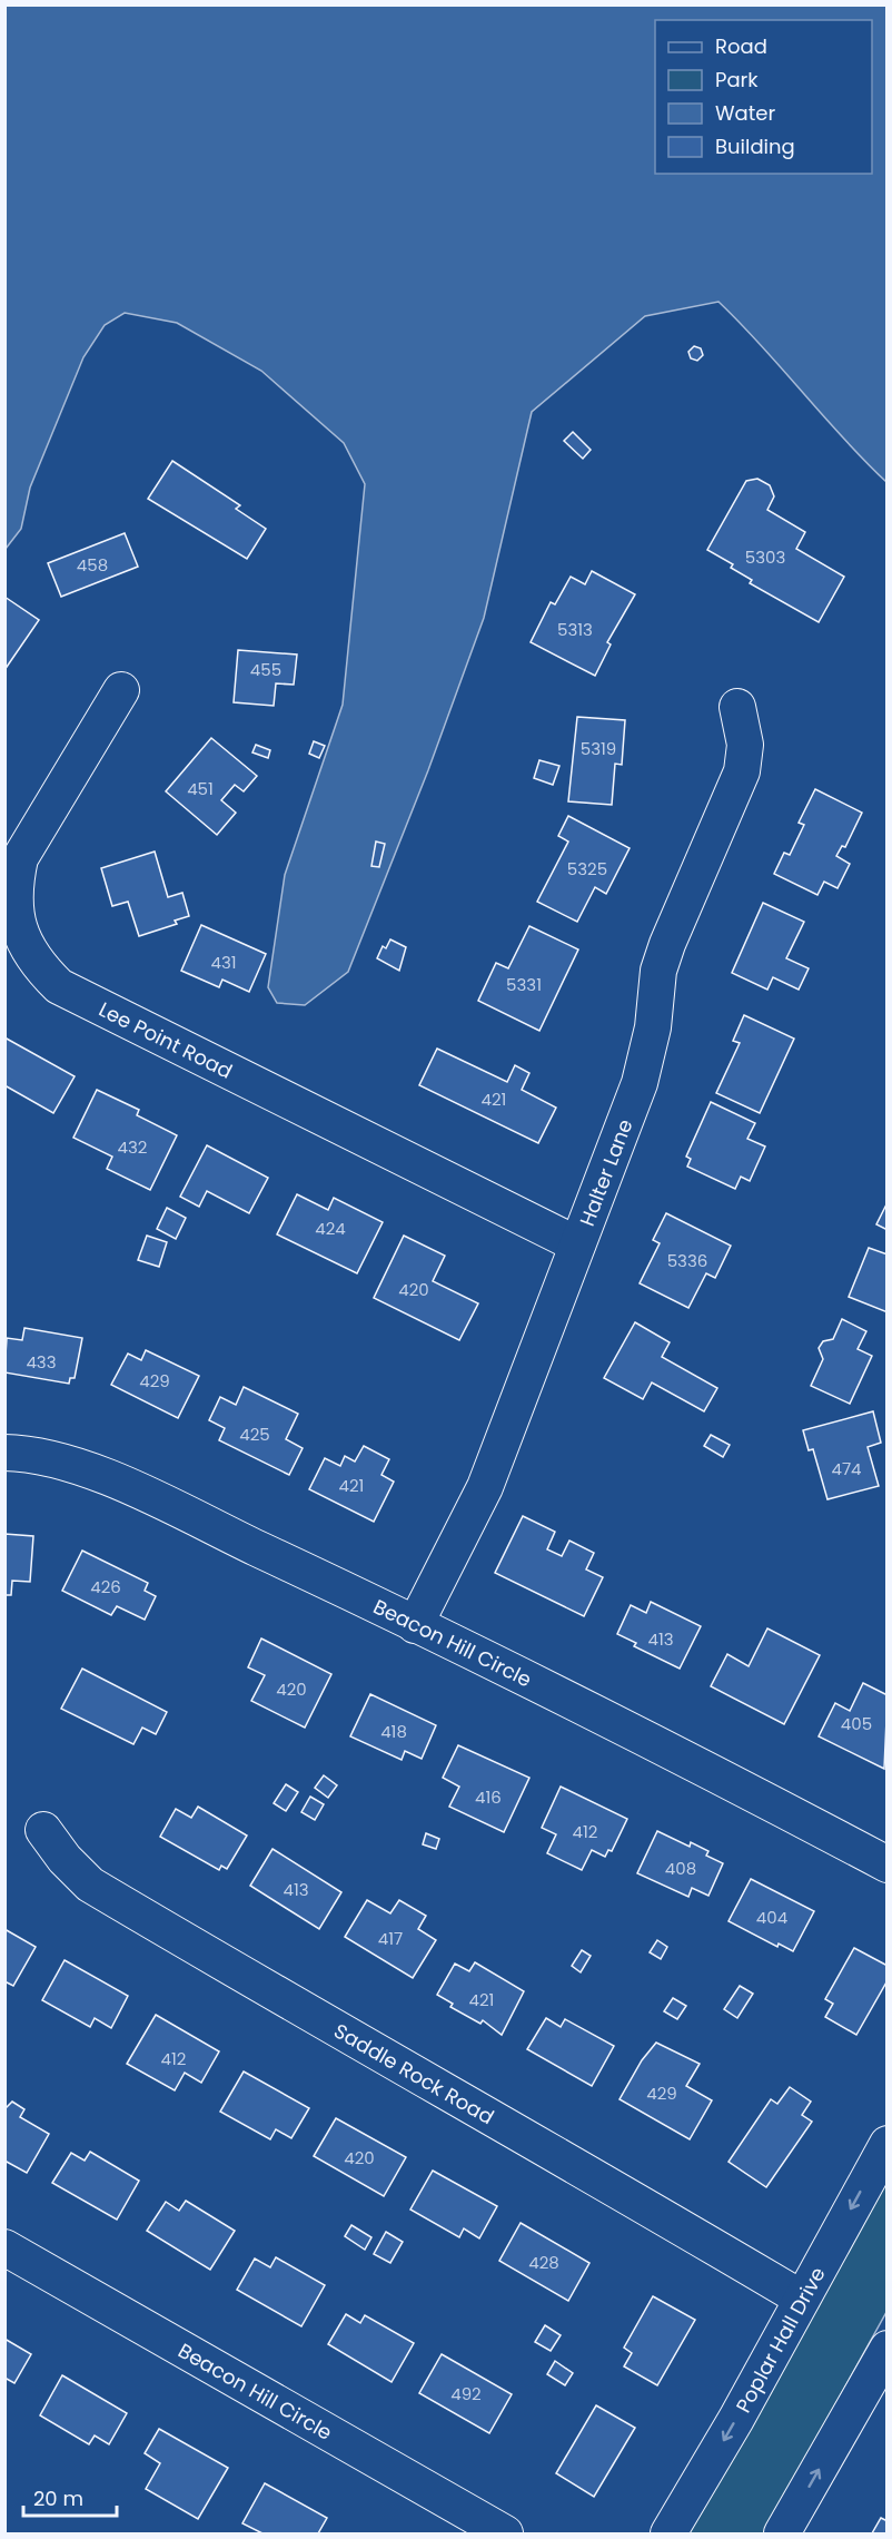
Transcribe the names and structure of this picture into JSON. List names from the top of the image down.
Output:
{
  "streets": {
    "street": [
      "Lee Point Road",
      "Halter Lane",
      "Beacon Hill Circle",
      "Saddle Rock Road",
      "Poplar Hall Drive"
    ]
  },
  "crossings": [
    ["Lee Point Road", "Halter Lane"],
    ["Halter Lane", "Beacon Hill Circle"],
    ["Saddle Rock Road", "Poplar Hall Drive"]
  ],
  "house_numbers": [
    "5303",
    "458",
    "5313",
    "455",
    "5319",
    "451",
    "5325",
    "431",
    "5331",
    "421",
    "432",
    "424",
    "5336",
    "420",
    "433",
    "429",
    "425",
    "474",
    "421",
    "426",
    "413",
    "420",
    "405",
    "418",
    "416",
    "412",
    "408",
    "413",
    "404",
    "417",
    "421",
    "412",
    "429",
    "420",
    "428",
    "492"
  ],
  "legend": [
    "Road",
    "Park",
    "Water",
    "Building"
  ],
  "scale_bar": "20 m"
}
